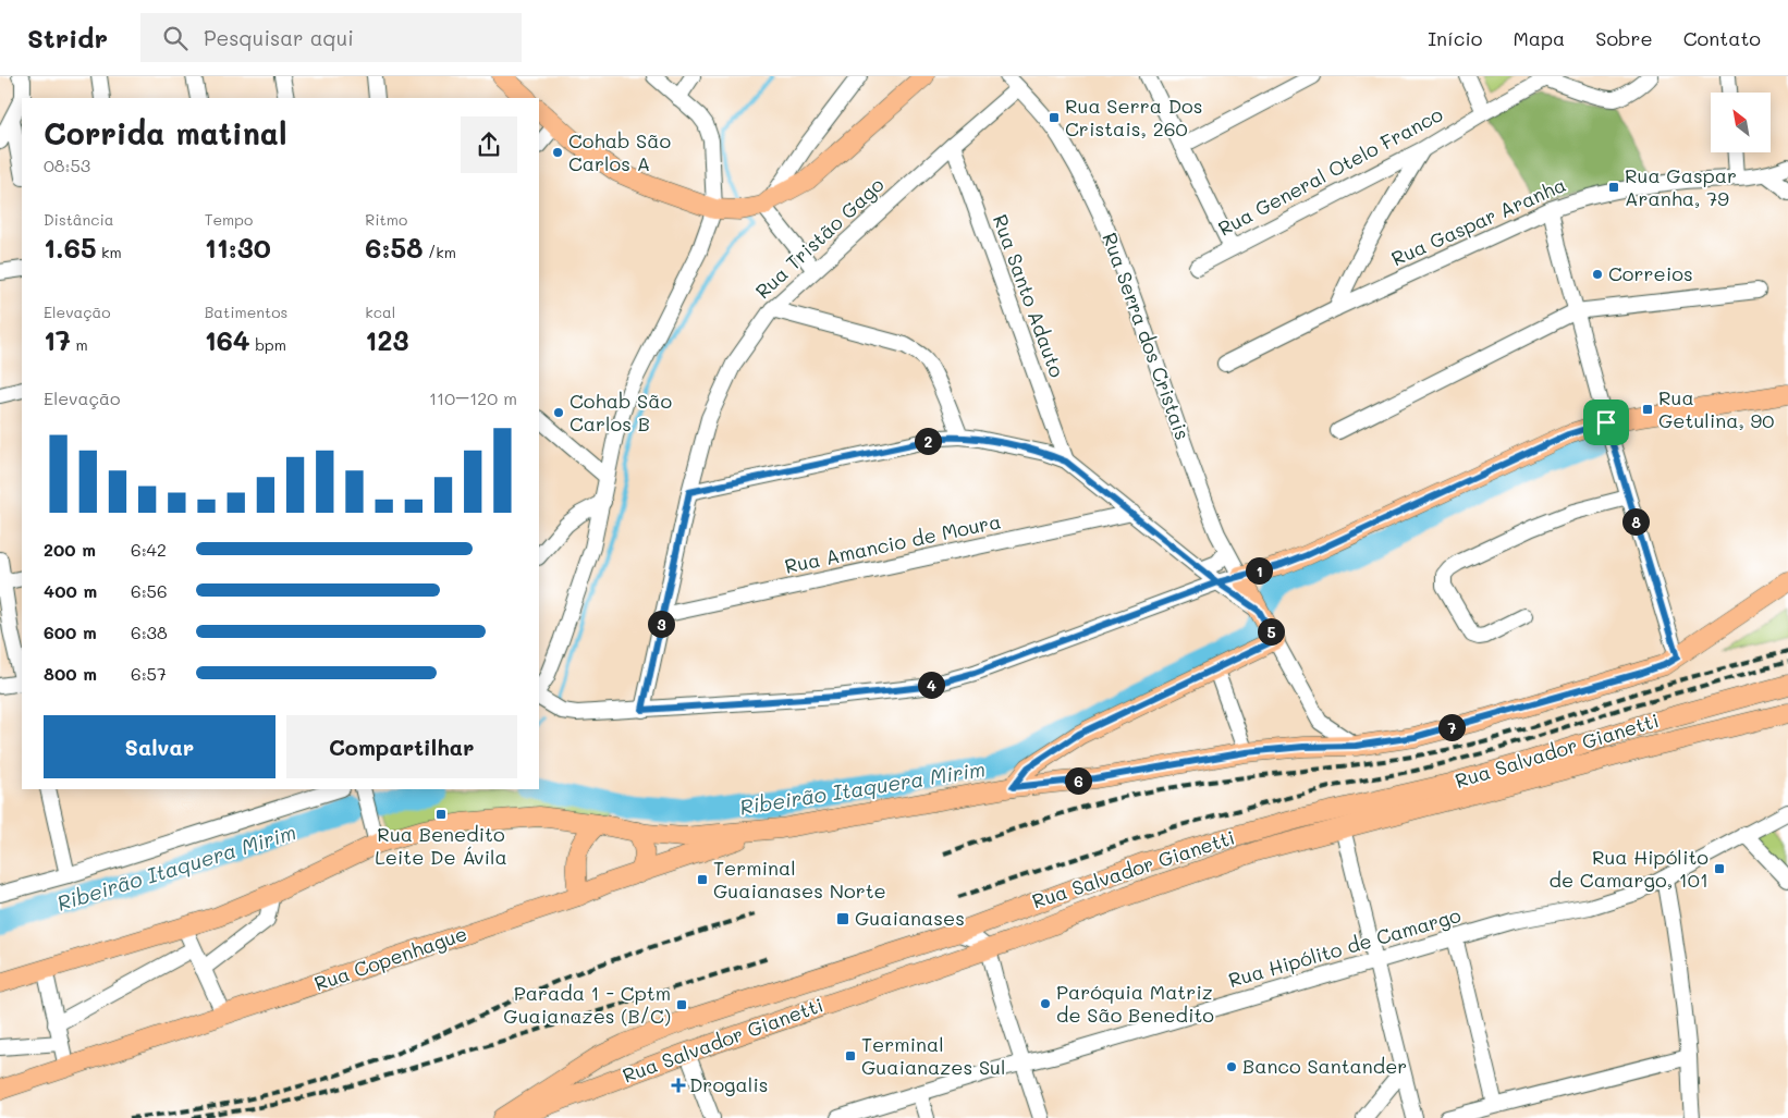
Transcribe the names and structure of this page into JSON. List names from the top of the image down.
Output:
{
  "streets": {
    "main road": ["Rua Serra dos Cristais", "Rua Salvador Gianetti", "Rua Copenhague"],
    "street": [
      "Rua General Otelo Franco",
      "Rua Gaspar Aranha",
      "Rua Tristão Gago",
      "Rua Santo Adauto",
      "Rua Amancio de Moura",
      "Rua Hipólito de Camargo"
    ]
  },
  "crossings": [
    ["Rua Tristão Gago", "Rua Santo Adauto"],
    ["Rua Tristão Gago", "Rua Serra dos Cristais"],
    ["Rua Tristão Gago", "Rua Amancio de Moura"]
  ],
  "water": ["Ribeirão Itaquera Mirim"],
  "places": {
    "transit": [
      "Rua Serra Dos Cristais, 260",
      "Rua Gaspar Aranha, 79",
      "Rua Getulina, 90",
      "Rua Benedito Leite De Ávila",
      "Rua Hipólito de Camargo, 101",
      "Terminal Guaianases Norte",
      "Guaianases",
      "Parada 1 - Cptm Guaianazes (B/C)",
      "Terminal Guaianazes Sul"
    ],
    "other": [
      "Cohab São Carlos A",
      "Correios",
      "Cohab São Carlos B",
      "Paróquia Matriz de São Benedito",
      "Banco Santander"
    ],
    "health": ["Drogalis"]
  },
  "north": "top left",
  "page": {
    "header": "Stridr",
    "search": "Pesquisar aqui",
    "nav": [
      "Início",
      "Mapa",
      "Sobre",
      "Contato"
    ],
    "heading": ["Corrida matinal", "08:53"],
    "stats": [
      ["Distância", "1.65 km"],
      ["Tempo", "11:30"],
      ["Ritmo", "6:58 /km"],
      ["Elevação", "17 m"],
      ["Batimentos", "164 bpm"],
      ["kcal", "123"]
    ],
    "chart": ["Elevação", "110–120 m"],
    "pins": [
      "2",
      "8",
      "1",
      "3",
      "5",
      "4",
      "7",
      "6"
    ],
    "list": [
      {
        "name": "200 m",
        "note": "6:42"
      },
      {
        "name": "400 m",
        "note": "6:56"
      },
      {
        "name": "600 m",
        "note": "6:38"
      },
      {
        "name": "800 m",
        "note": "6:57"
      }
    ],
    "buttons": ["Salvar", "Compartilhar"]
  }
}
